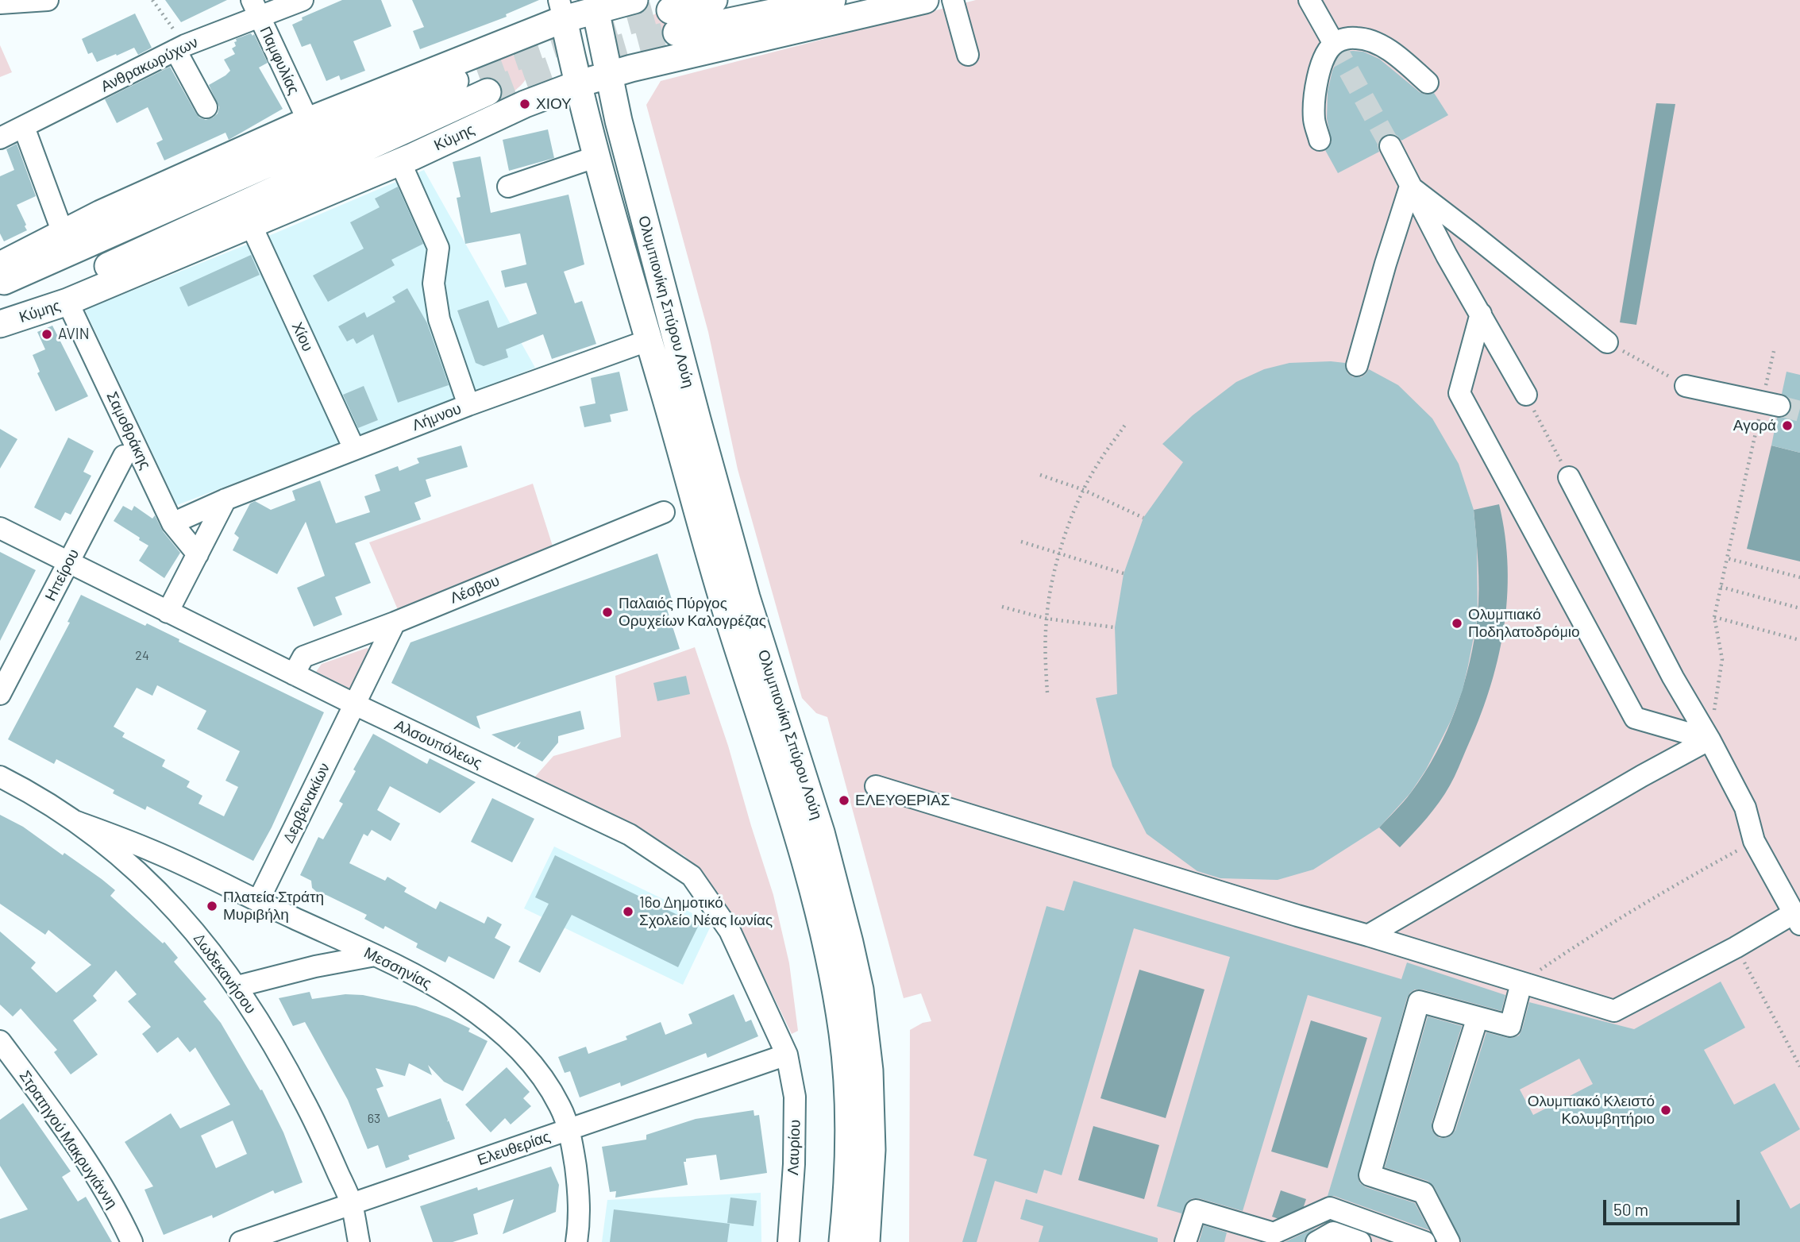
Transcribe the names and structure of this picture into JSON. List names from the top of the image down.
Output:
{
  "streets": {
    "main road": ["Κύμης", "Ολυμπιονίκη Σπύρου Λούη"],
    "street": [
      "Παμφυλίας",
      "Ανθρακωρύχων",
      "Χίου",
      "Λήμνου",
      "Σαμοθράκης",
      "Ηπείρου",
      "Λέσβου",
      "Αλσουπόλεως",
      "Δερβενακίων",
      "Μεσσηνίας",
      "Δωδεκανήσου",
      "Στρατηγού Μακρυγιάννη",
      "Λαυρίου",
      "Ελευθερίας"
    ]
  },
  "crossings": [
    ["Παμφυλίας", "Ανθρακωρύχων"],
    ["Κύμης", "Ολυμπιονίκη Σπύρου Λούη"],
    ["Κύμης", "Χίου"],
    ["Κύμης", "Σαμοθράκης"],
    ["Ολυμπιονίκη Σπύρου Λούη", "Λήμνου"],
    ["Χίου", "Λήμνου"],
    ["Λήμνου", "Σαμοθράκης"],
    ["Ηπείρου", "Αλσουπόλεως"],
    ["Λέσβου", "Αλσουπόλεως"],
    ["Λέσβου", "Δερβενακίων"],
    ["Αλσουπόλεως", "Δερβενακίων"],
    ["Αλσουπόλεως", "Λαυρίου"],
    ["Αλσουπόλεως", "Ελευθερίας"],
    ["Δερβενακίων", "Μεσσηνίας"],
    ["Μεσσηνίας", "Δωδεκανήσου"],
    ["Μεσσηνίας", "Ελευθερίας"],
    ["Δωδεκανήσου", "Ελευθερίας"],
    ["Λαυρίου", "Ελευθερίας"]
  ],
  "places": [
    "ΧΙΟΥ",
    "AVIN",
    "Αγορά",
    "Παλαιός Πύργος Ορυχείων Καλογρέζας",
    "Ολυμπιακό Ποδηλατοδρόμιο",
    "ΕΛΕΥΘΕΡΙΑΣ",
    "Πλατεία Στράτη Μυριβήλη",
    "16ο Δημοτικό Σχολείο Νέας Ιωνίας",
    "Ολυμπιακό Κλειστό Κολυμβητήριο"
  ],
  "house_numbers": ["24", "63"],
  "scale_bar": "50 m"
}
